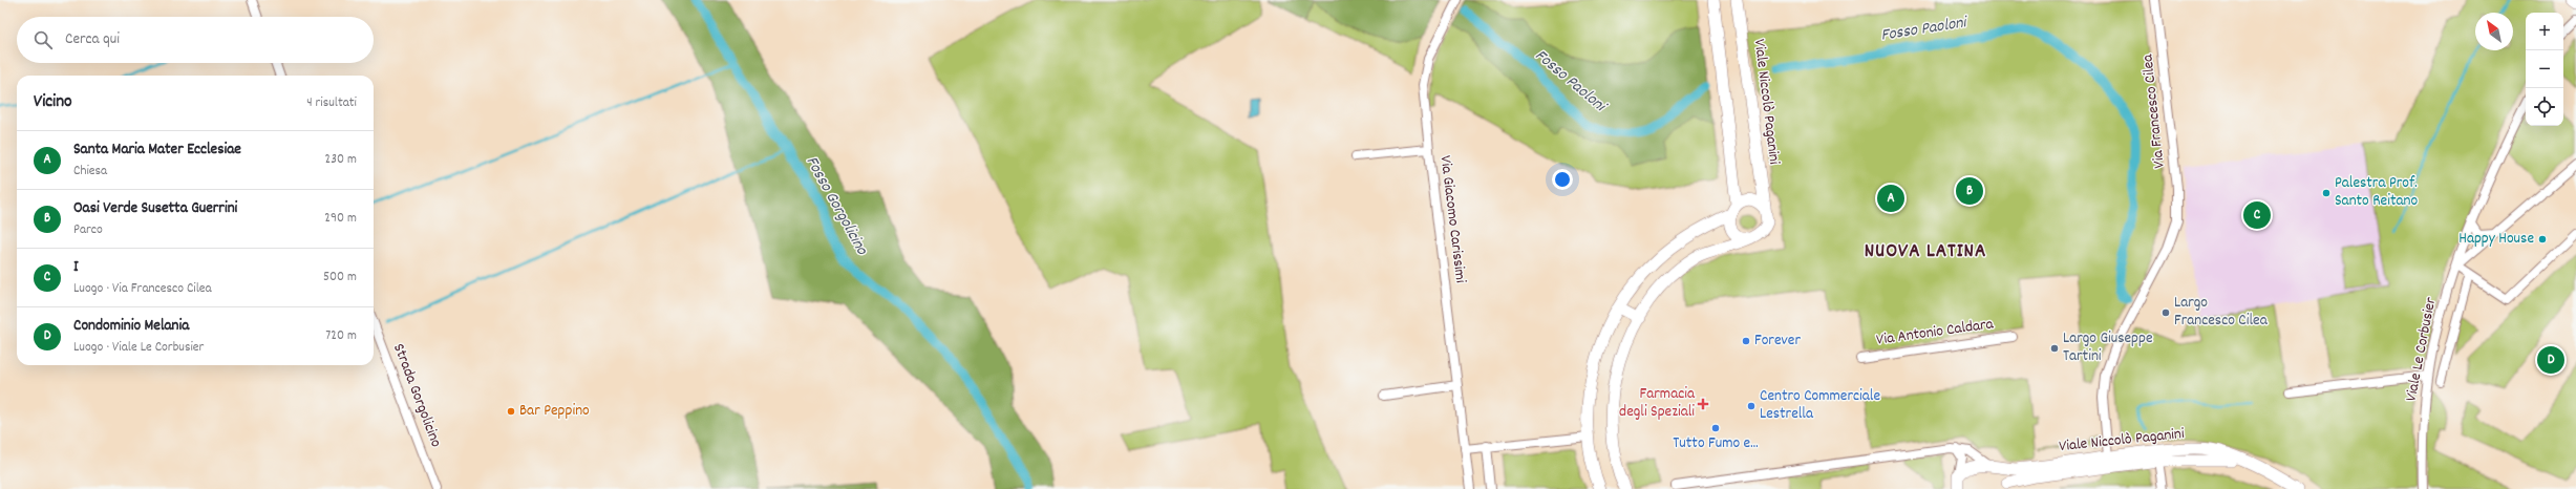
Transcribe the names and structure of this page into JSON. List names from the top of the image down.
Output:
{
  "streets": {
    "street": [
      "Viale Niccolò Paganini",
      "Via Francesco Cilea",
      "Via Giacomo Carissimi",
      "Via Antonio Caldara",
      "Viale Le Corbusier",
      "Strada Gorgolicino"
    ]
  },
  "crossings": [
    ["Viale Niccolò Paganini", "Via Francesco Cilea"]
  ],
  "districts": ["NUOVA LATINA"],
  "water": ["Fosso Paoloni", "Fosso Gorgolicino"],
  "places": {
    "other": [
      "Palestra Prof. Santo Reitano",
      "Happy House",
      "Largo Francesco Cilea",
      "Forever",
      "Largo Giuseppe Tartini",
      "Centro Commerciale Lestrella",
      "Bar Peppino",
      "Tutto Fumo e..."
    ],
    "health": ["Farmacia degli Speziali"]
  },
  "north": "top left",
  "page": {
    "map_buttons": ["+", "−"],
    "search": "Cerca qui",
    "heading": ["Vicino", "4 risultati"],
    "list": [
      {
        "mark": "A",
        "name": "Santa Maria Mater Ecclesiae",
        "note": "Chiesa",
        "value": "230 m"
      },
      {
        "mark": "B",
        "name": "Oasi Verde Susetta Guerrini",
        "note": "Parco",
        "value": "290 m"
      },
      {
        "mark": "C",
        "name": "I",
        "note": "Luogo · Via Francesco Cilea",
        "value": "500 m"
      },
      {
        "mark": "D",
        "name": "Condominio Melania",
        "note": "Luogo · Viale Le Corbusier",
        "value": "720 m"
      }
    ],
    "pins": [
      "B",
      "A",
      "C",
      "D"
    ]
  }
}
